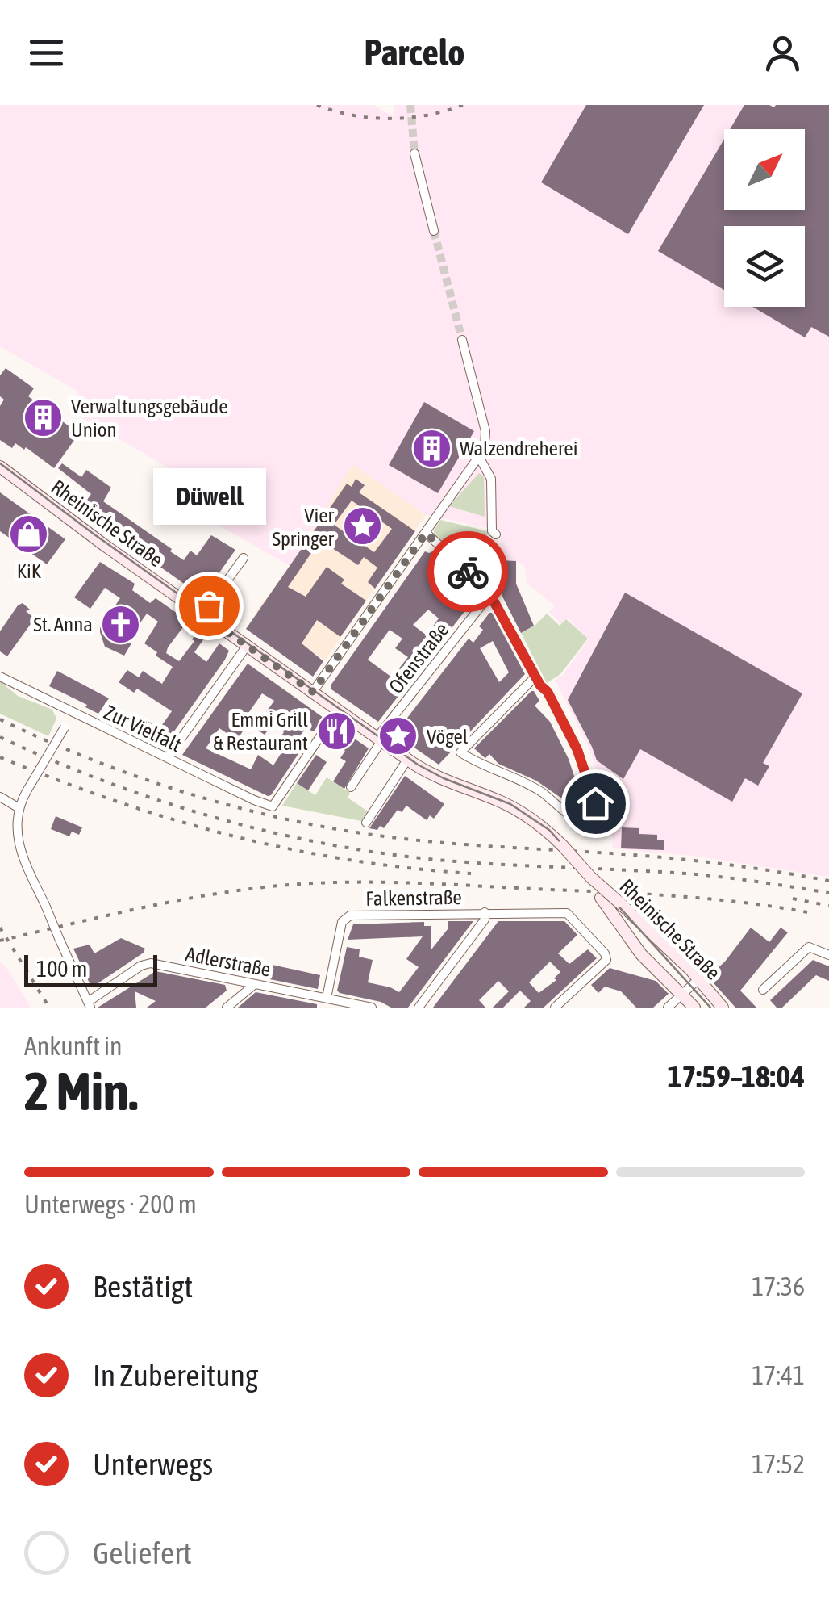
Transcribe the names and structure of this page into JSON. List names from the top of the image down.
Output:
{
  "streets": {
    "main road": ["Rheinische Straße"],
    "street": [
      "Ofenstraße",
      "Zur Vielfalt",
      "Falkenstraße",
      "Adlerstraße"
    ]
  },
  "crossings": [
    ["Rheinische Straße", "Ofenstraße"],
    ["Rheinische Straße", "Zur Vielfalt"],
    ["Falkenstraße", "Adlerstraße"]
  ],
  "places": {
    "building": ["Verwaltungsgebäude Union", "Walzendreherei"],
    "place": ["Vier Springer", "Vögel"],
    "shop": ["KiK"],
    "other": ["Düwell"],
    "church": ["St. Anna"],
    "restaurant": ["Emmi Grill & Restaurant"]
  },
  "scale_bar": "100 m",
  "north": "top right",
  "page": {
    "header": "Parcelo",
    "bubble": "Düwell",
    "scale": "100 m",
    "heading": ["2 Min.", "Ankunft in", "17:59–18:04"],
    "bar": "Unterwegs · 200 m",
    "list": [
      ["Bestätigt", "17:36"],
      ["In Zubereitung", "17:41"],
      ["Unterwegs", "17:52"],
      "Geliefert"
    ]
  }
}
